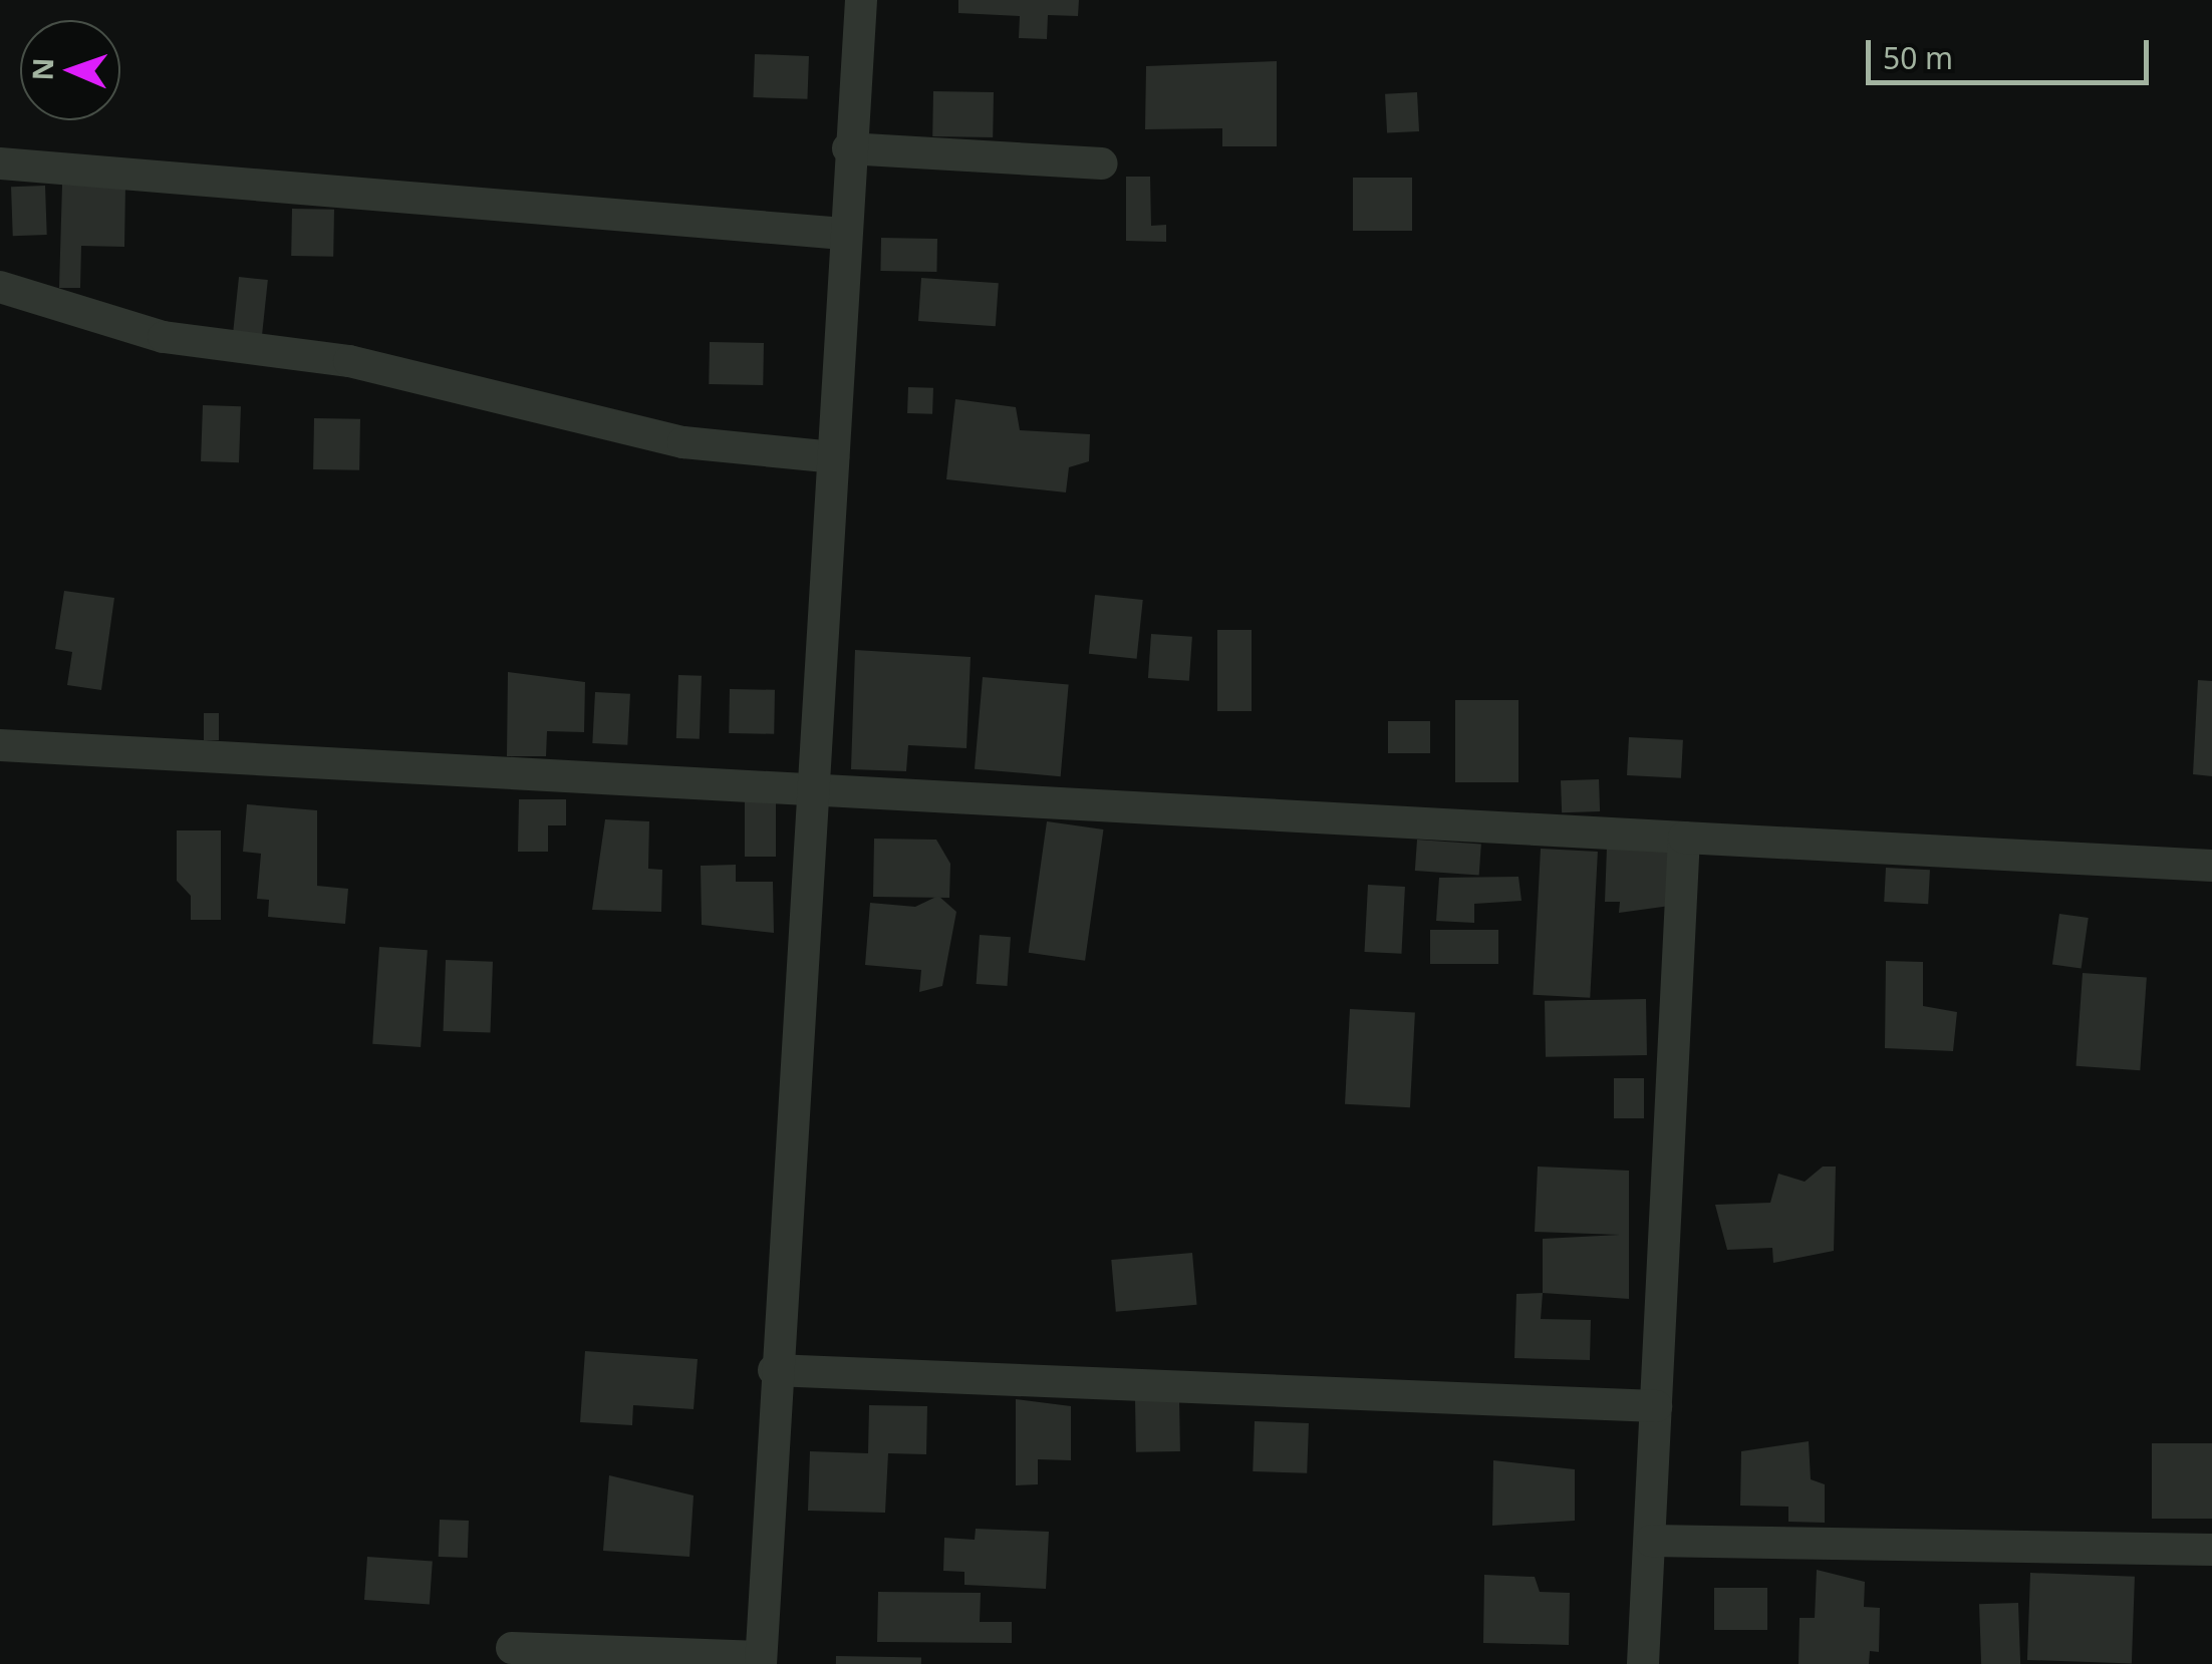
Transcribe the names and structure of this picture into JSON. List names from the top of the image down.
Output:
{
  "scale_bar": "50 m",
  "north": "left"
}
